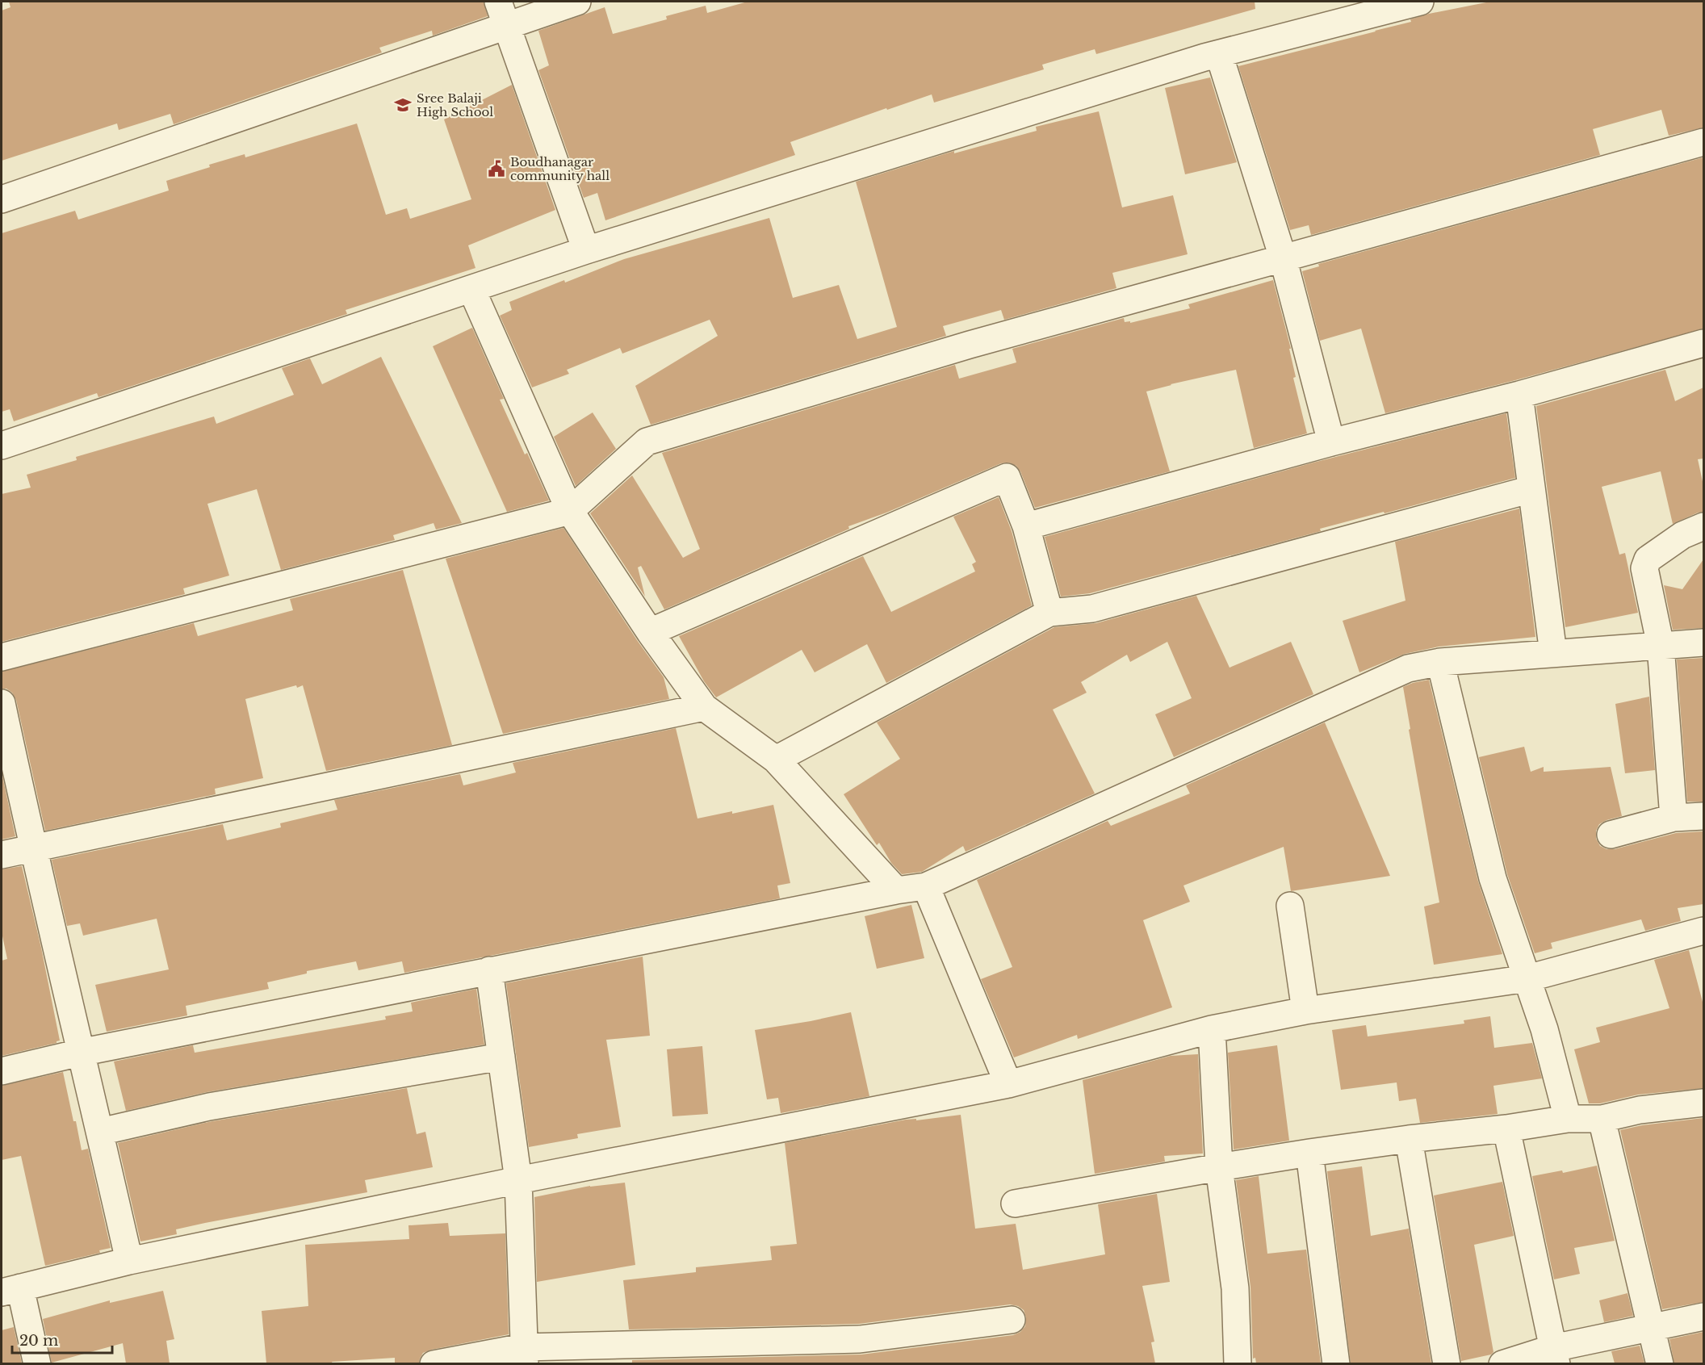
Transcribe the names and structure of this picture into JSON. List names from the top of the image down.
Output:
{
  "places": {
    "school or university": ["Sree Balaji High School"],
    "public building": ["Boudhanagar community hall"]
  },
  "scale_bar": "20 m"
}
